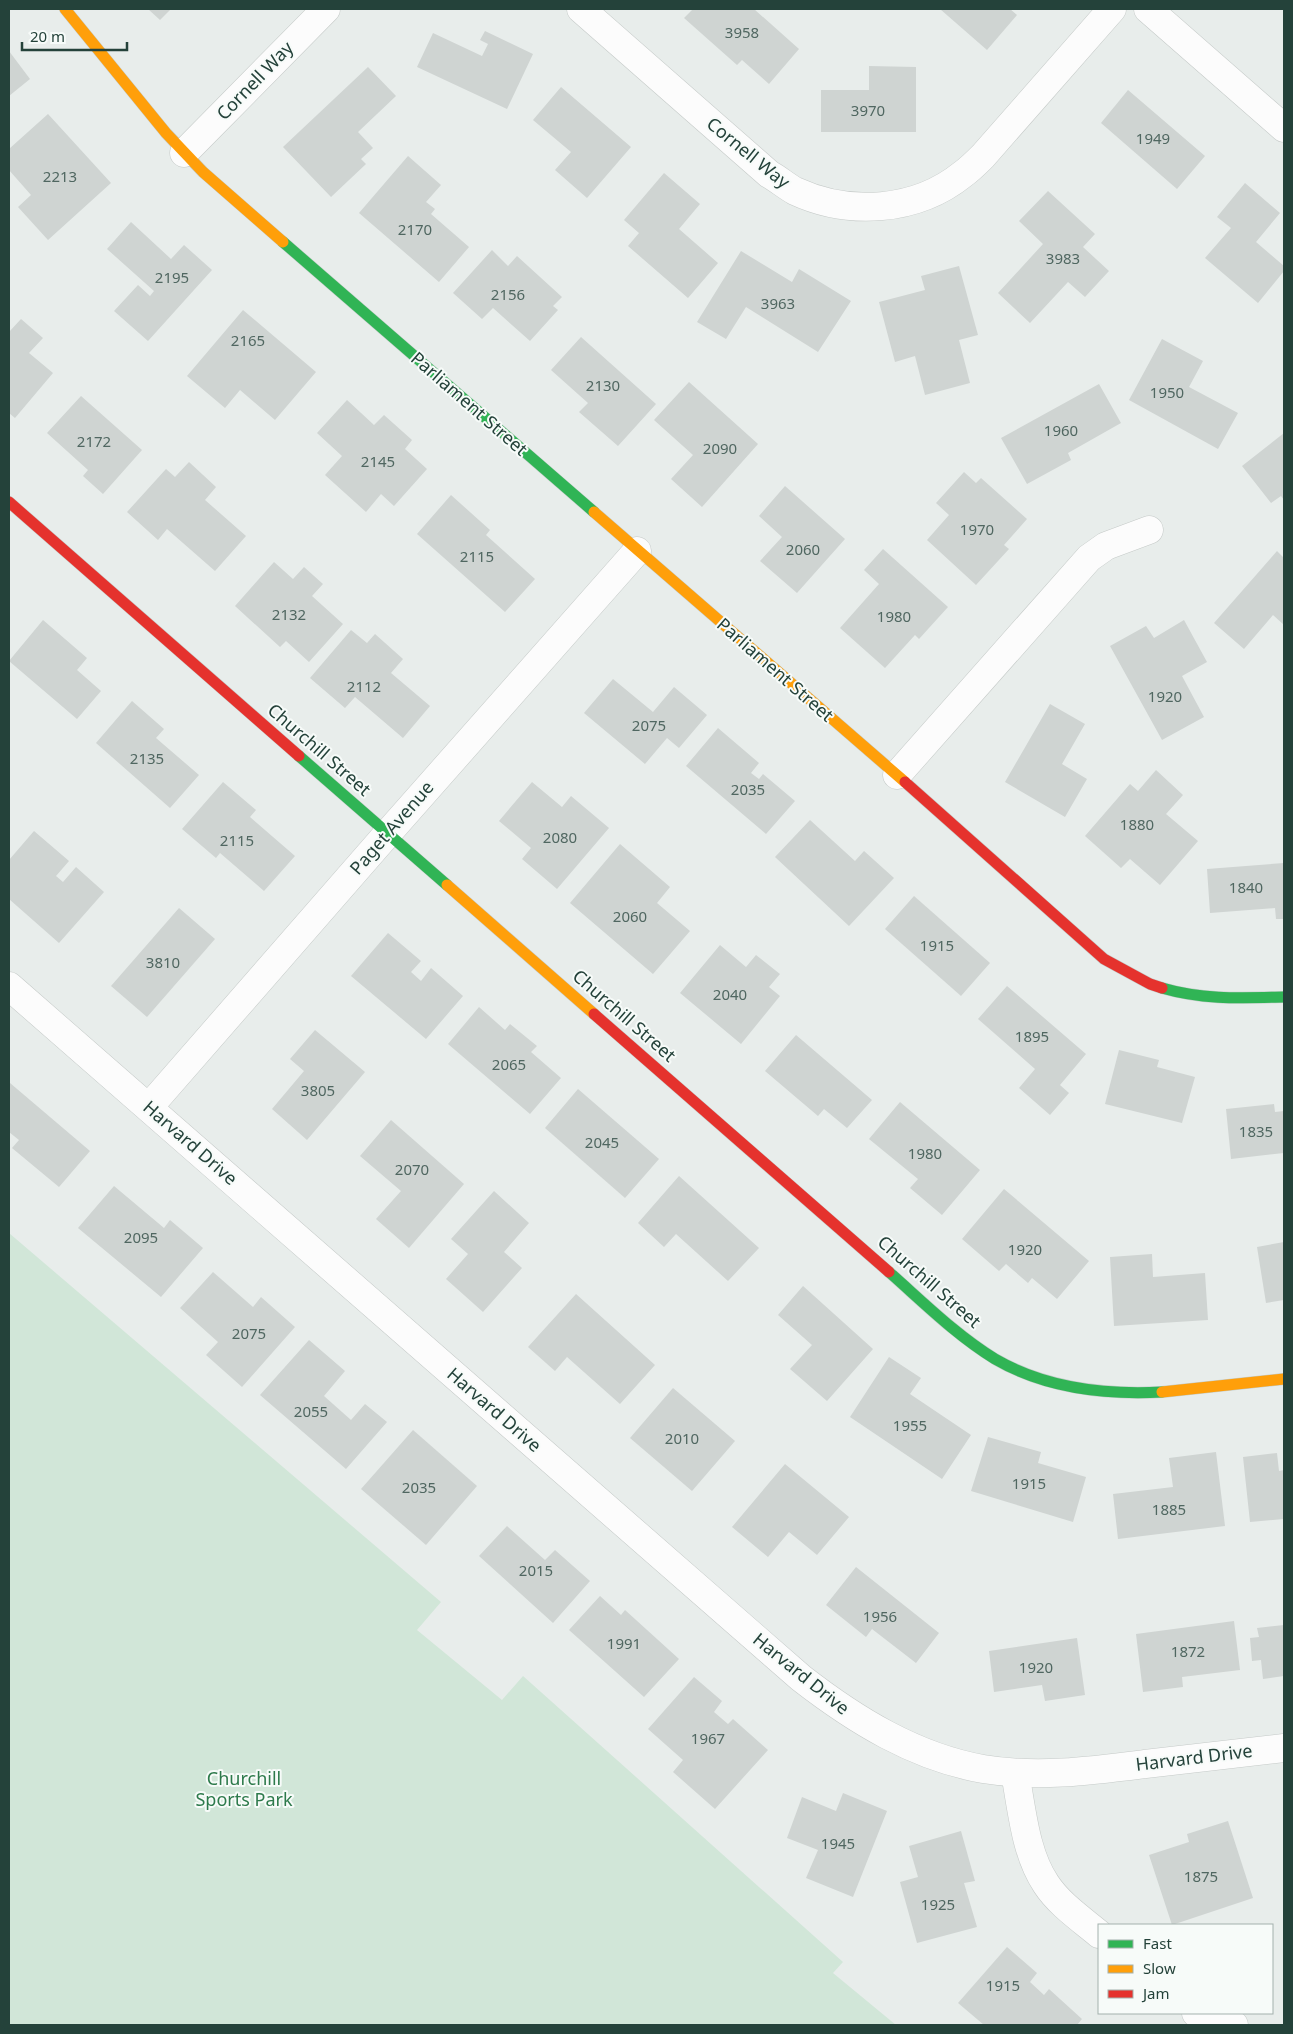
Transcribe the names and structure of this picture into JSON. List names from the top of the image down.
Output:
{
  "streets": {
    "street": [
      "Cornell Way",
      "Parliament Street",
      "Churchill Street",
      "Paget Avenue",
      "Harvard Drive"
    ]
  },
  "crossings": [
    ["Cornell Way", "Parliament Street"],
    ["Parliament Street", "Paget Avenue"],
    ["Churchill Street", "Paget Avenue"],
    ["Paget Avenue", "Harvard Drive"]
  ],
  "parks": ["Churchill Sports Park"],
  "house_numbers": [
    "3958",
    "3970",
    "1949",
    "2213",
    "2170",
    "3983",
    "2195",
    "2156",
    "3963",
    "2165",
    "2130",
    "1950",
    "1960",
    "2172",
    "2090",
    "2145",
    "1970",
    "2060",
    "2115",
    "2132",
    "1980",
    "2112",
    "1920",
    "2075",
    "2135",
    "2035",
    "1880",
    "2080",
    "2115",
    "1840",
    "2060",
    "1915",
    "3810",
    "2040",
    "1895",
    "2065",
    "3805",
    "1835",
    "2045",
    "1980",
    "2070",
    "2095",
    "1920",
    "2075",
    "2055",
    "1955",
    "2010",
    "1915",
    "2035",
    "1885",
    "2015",
    "1956",
    "1991",
    "1872",
    "1920",
    "1967",
    "1945",
    "1875",
    "1925",
    "1915"
  ],
  "legend": ["Fast", "Slow", "Jam"],
  "scale_bar": "20 m"
}
